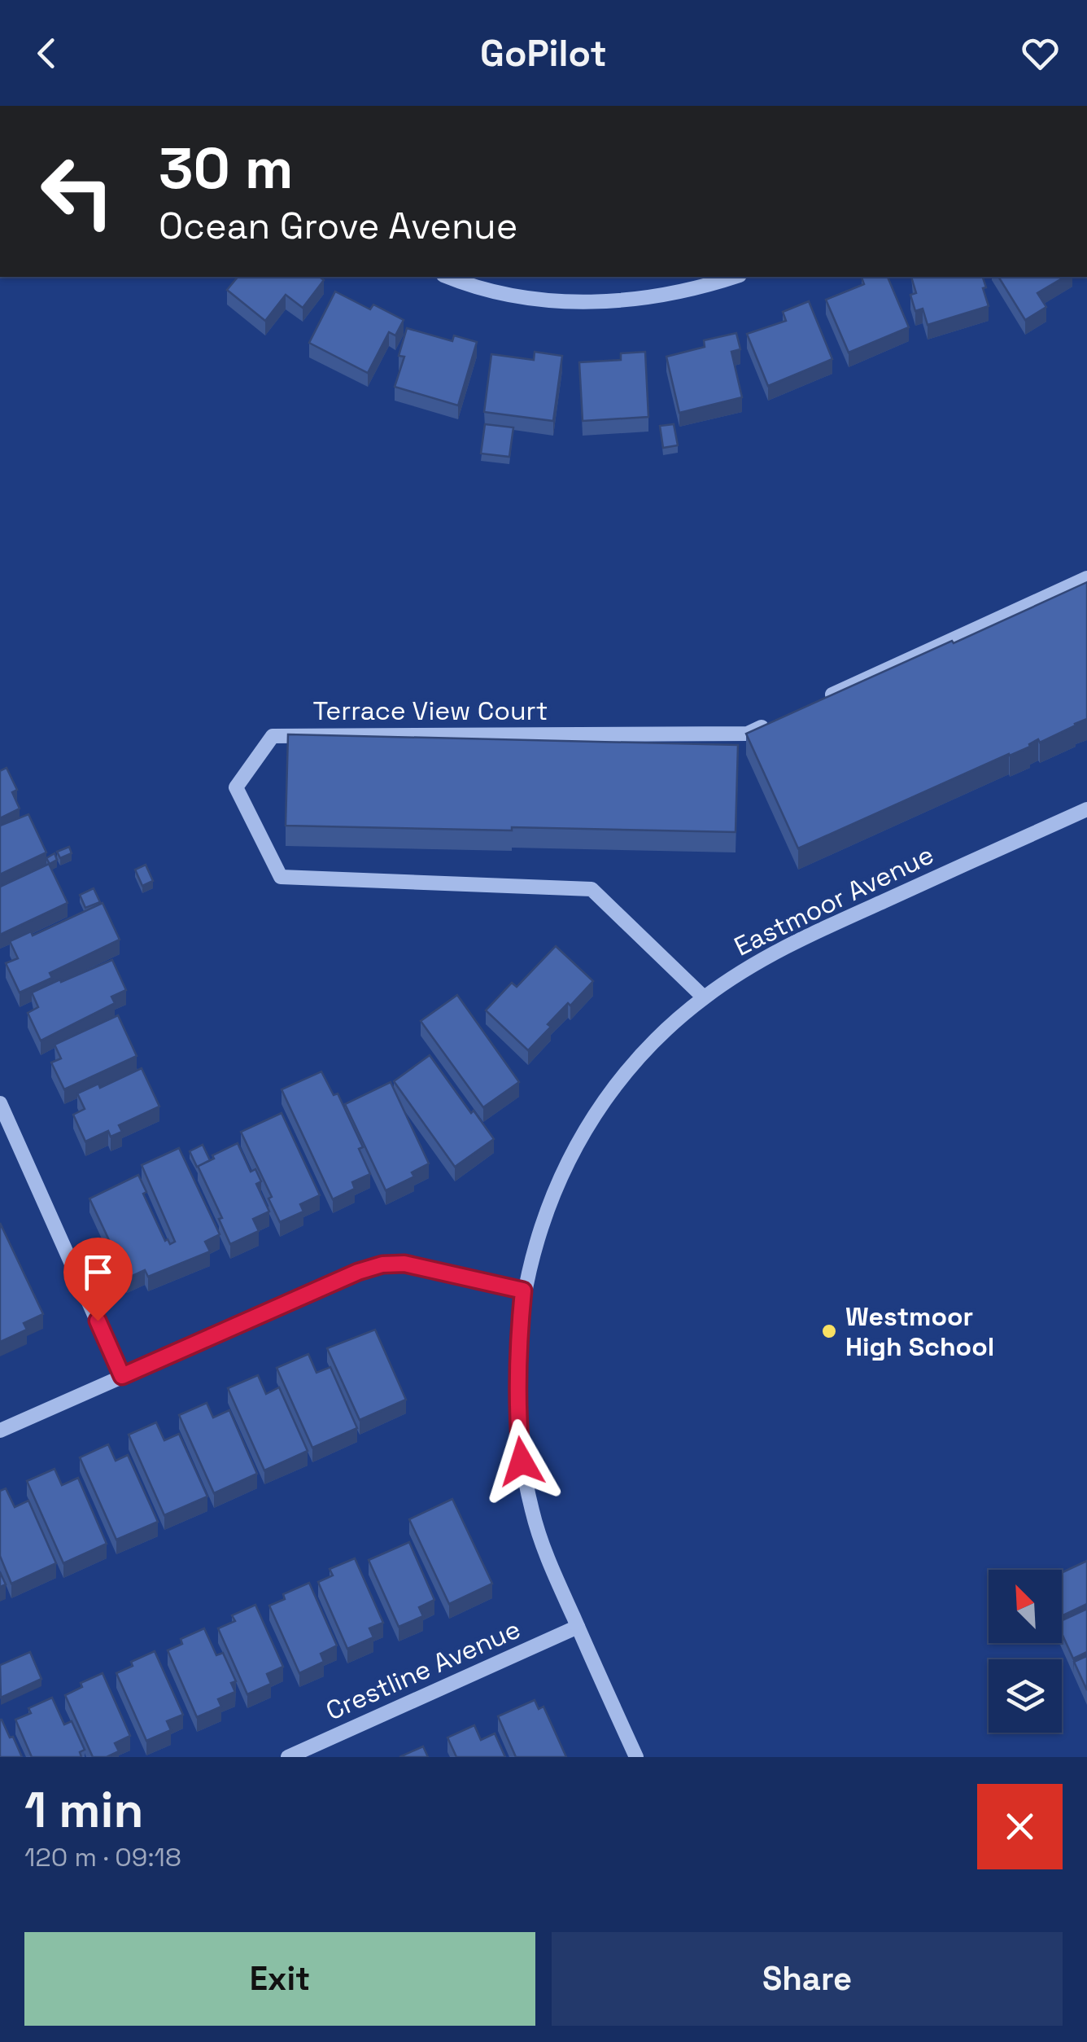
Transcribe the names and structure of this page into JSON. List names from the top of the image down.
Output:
{
  "streets": {
    "street": ["Terrace View Court", "Eastmoor Avenue", "Crestline Avenue"]
  },
  "crossings": [
    ["Terrace View Court", "Eastmoor Avenue"],
    ["Eastmoor Avenue", "Crestline Avenue"]
  ],
  "places": ["Westmoor High School"],
  "north": "top left",
  "page": {
    "header": "GoPilot",
    "turn": ["30 m", "Ocean Grove Avenue"],
    "heading": ["1 min", "120 m · 09:18"],
    "buttons": ["Exit", "Share"]
  }
}
